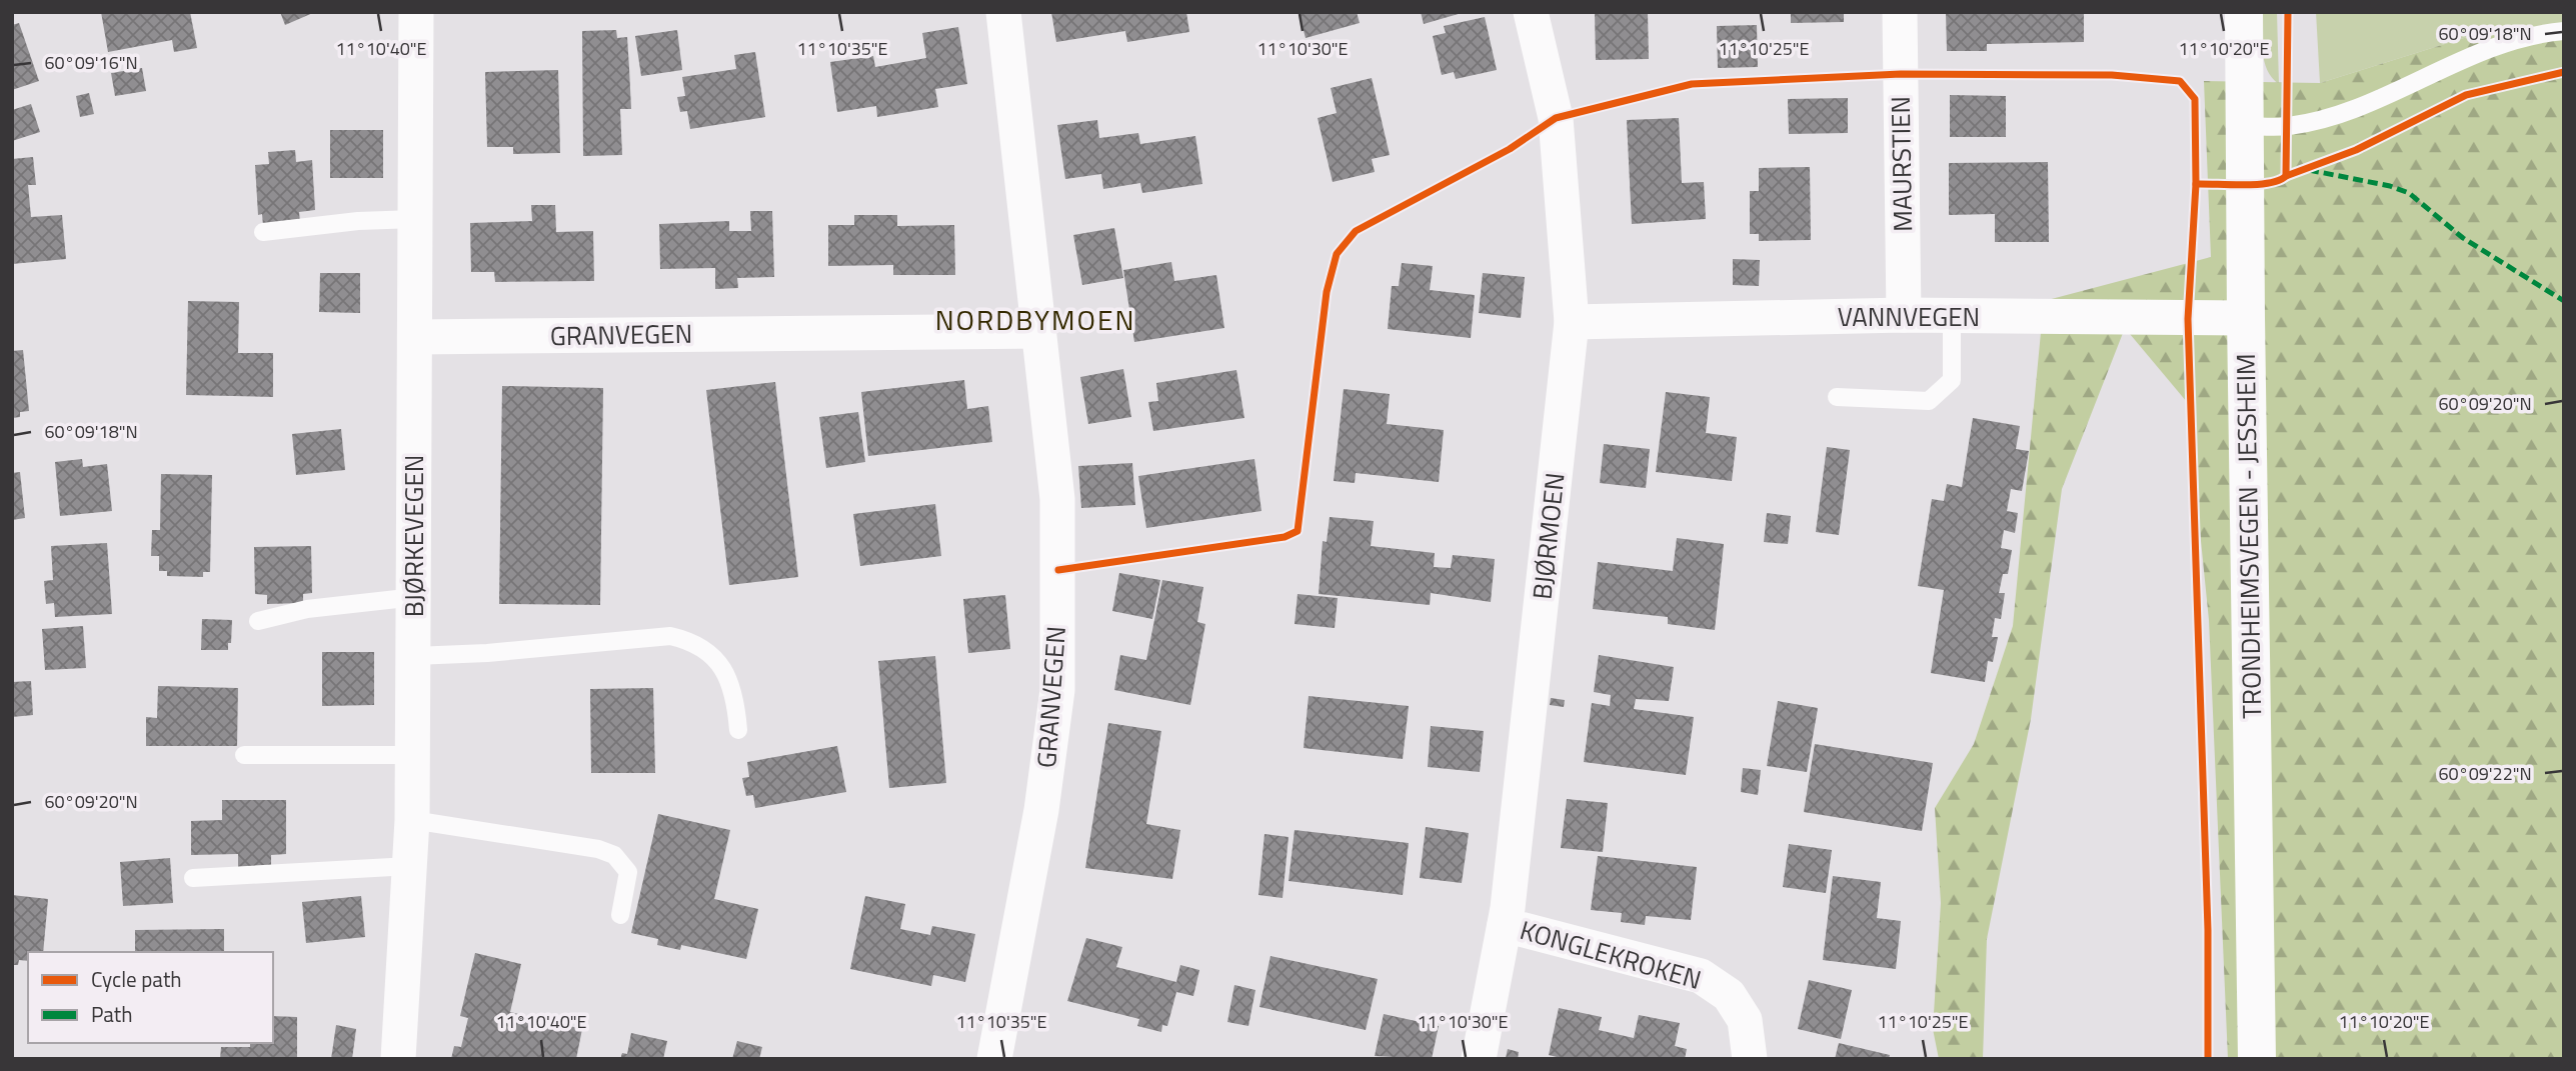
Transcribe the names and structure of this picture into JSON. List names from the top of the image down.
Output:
{
  "streets": {
    "main road": ["TRONDHEIMSVEGEN - JESSHEIM"],
    "street": [
      "MAURSTIEN",
      "VANNVEGEN",
      "GRANVEGEN",
      "BJØRKEVEGEN",
      "BJØRMOEN",
      "KONGLEKROKEN"
    ]
  },
  "crossings": [
    ["MAURSTIEN", "VANNVEGEN"],
    ["VANNVEGEN", "BJØRMOEN"],
    ["VANNVEGEN", "TRONDHEIMSVEGEN - JESSHEIM"],
    ["GRANVEGEN", "BJØRKEVEGEN"],
    ["BJØRMOEN", "KONGLEKROKEN"]
  ],
  "districts": ["NORDBYMOEN"],
  "legend": ["Cycle path", "Path"],
  "coordinates": [
    "60°09'18\"N",
    "11°10'40\"E",
    "11°10'35\"E",
    "11°10'30\"E",
    "11°10'25\"E",
    "11°10'20\"E",
    "60°09'16\"N",
    "60°09'20\"N",
    "60°09'22\"N"
  ]
}
